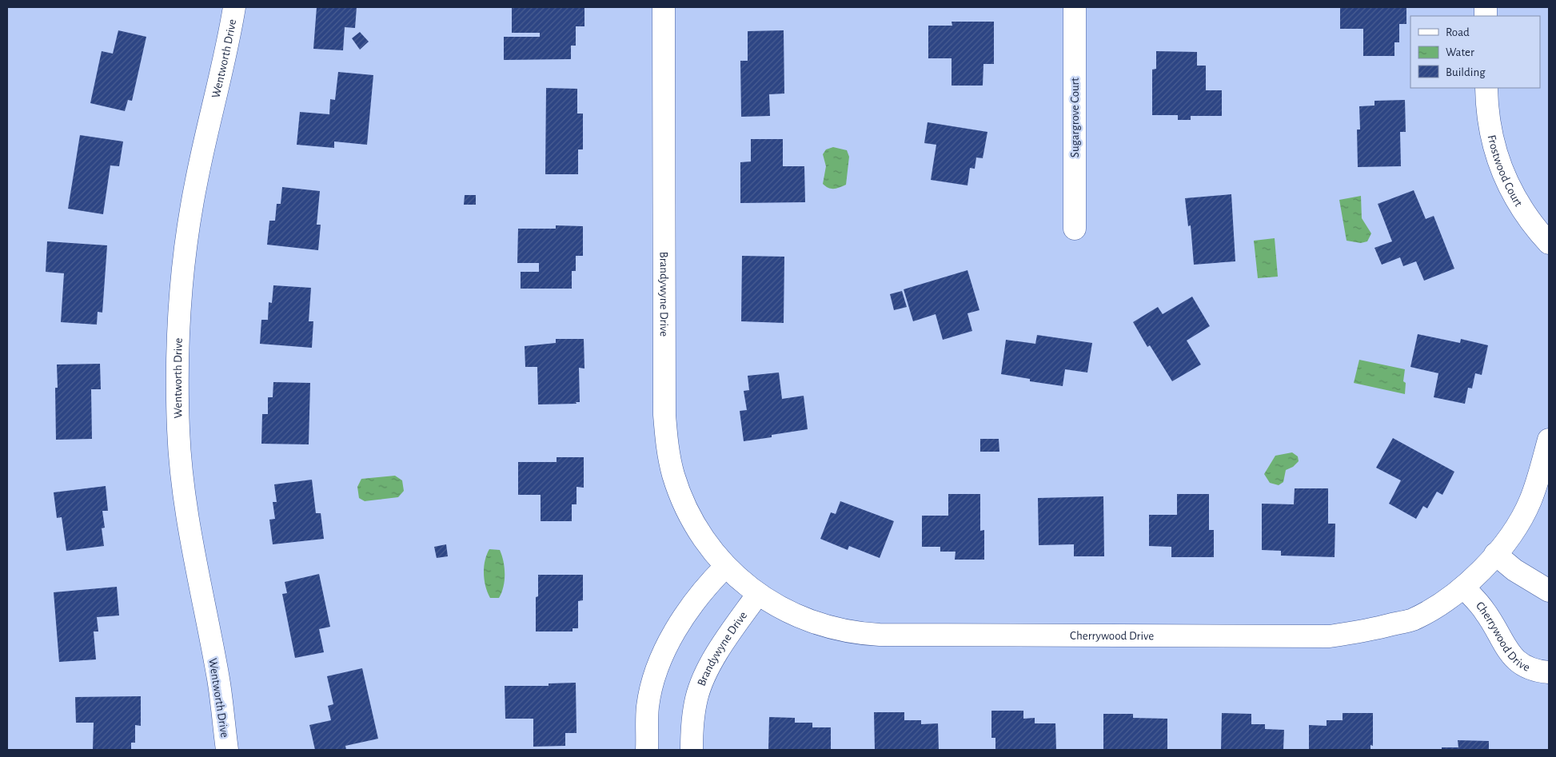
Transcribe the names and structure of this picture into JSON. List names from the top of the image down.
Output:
{
  "streets": {
    "street": [
      "Wentworth Drive",
      "Sugargrove Court",
      "Frostwood Court",
      "Brandywyne Drive",
      "Cherrywood Drive"
    ]
  },
  "crossings": [
    ["Brandywyne Drive", "Cherrywood Drive"]
  ],
  "legend": ["Road", "Water", "Building"]
}
